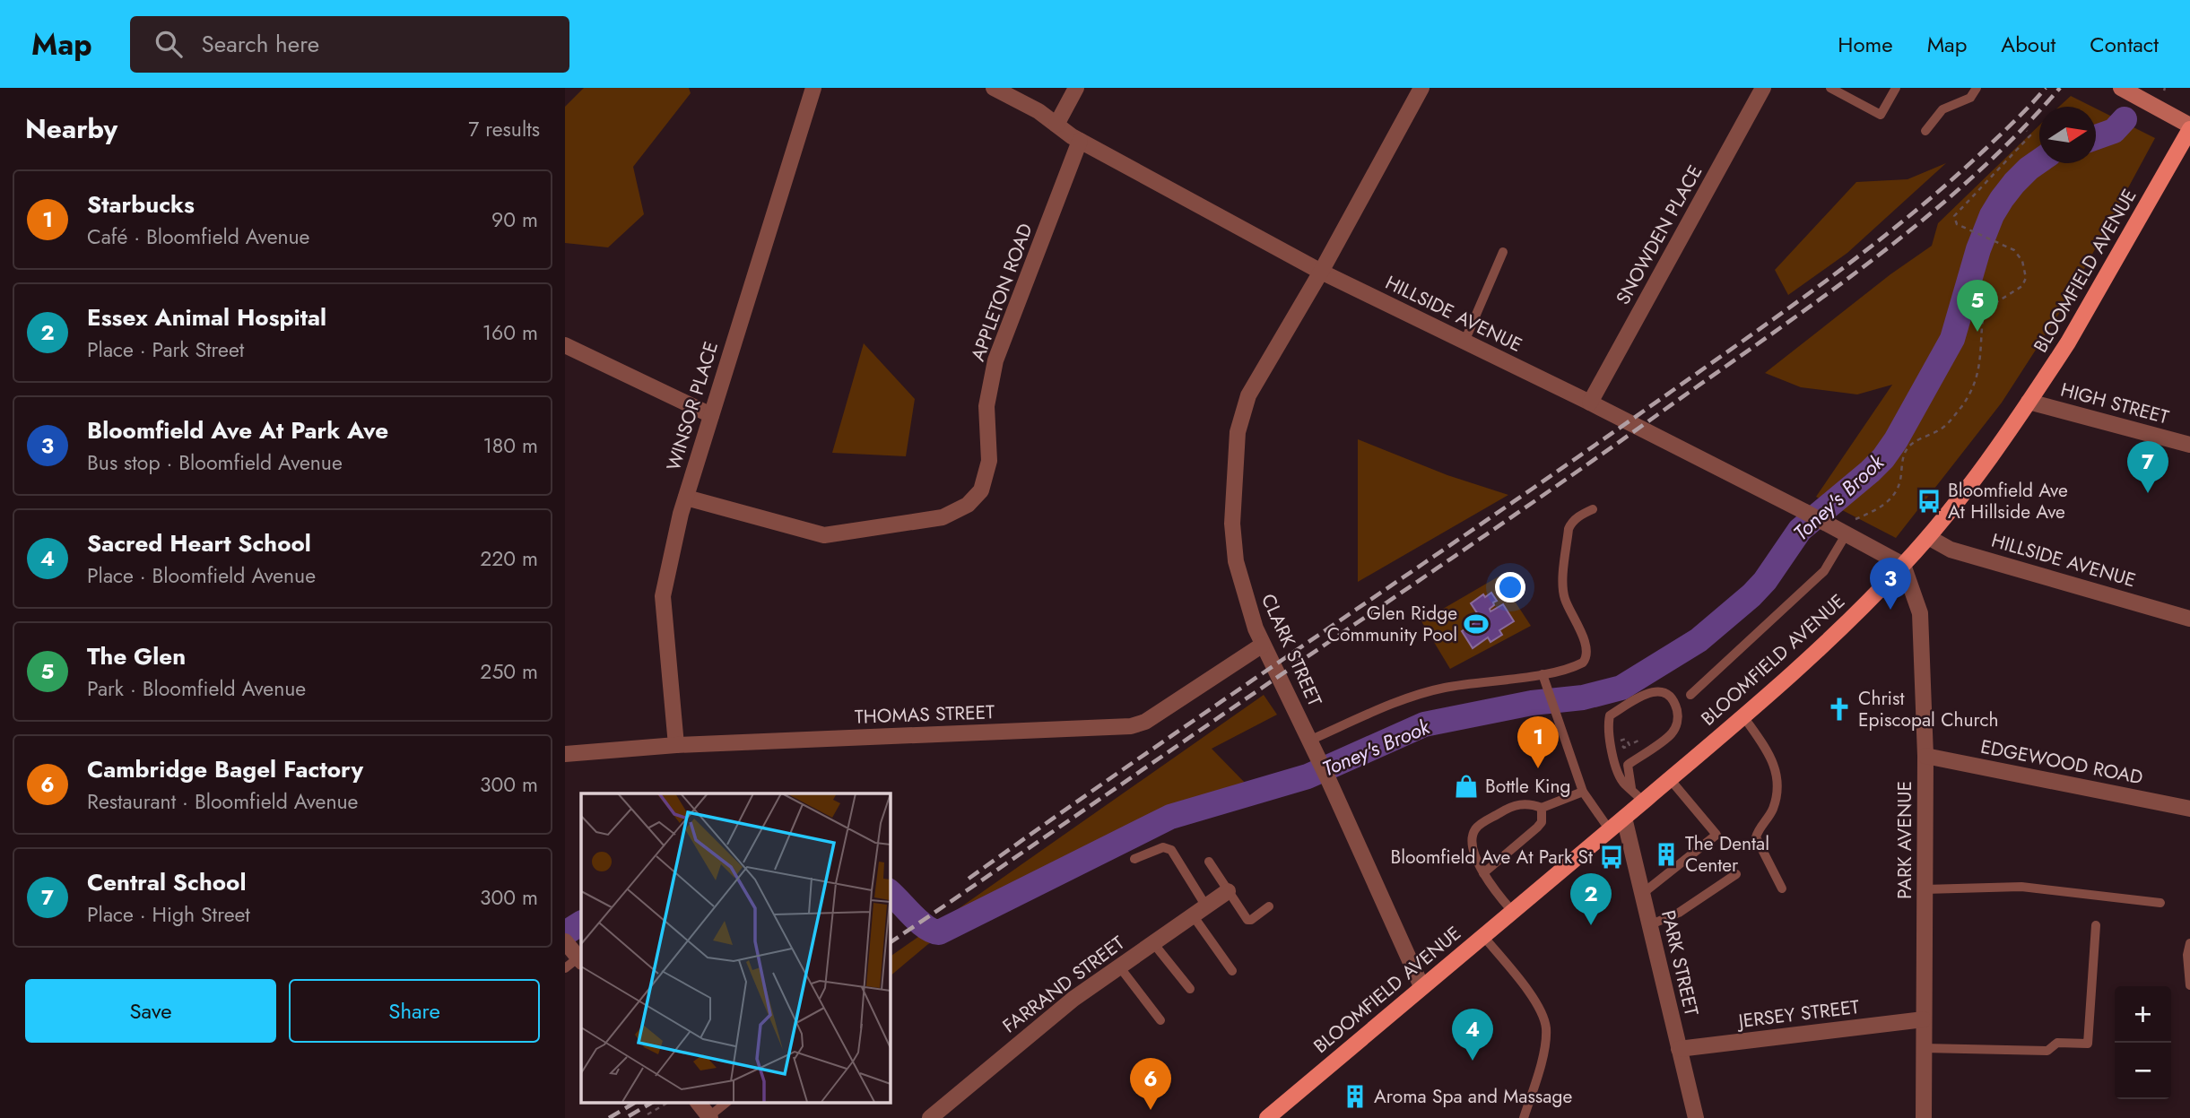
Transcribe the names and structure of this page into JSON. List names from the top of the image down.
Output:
{
  "streets": {
    "main road": ["BLOOMFIELD AVENUE"],
    "street": [
      "SNOWDEN PLACE",
      "APPLETON ROAD",
      "HILLSIDE AVENUE",
      "HIGH STREET",
      "WINSOR PLACE",
      "CLARK STREET",
      "THOMAS STREET",
      "EDGEWOOD ROAD",
      "PARK AVENUE",
      "PARK STREET",
      "FARRAND STREET",
      "JERSEY STREET"
    ]
  },
  "crossings": [
    ["SNOWDEN PLACE", "HILLSIDE AVENUE"],
    ["BLOOMFIELD AVENUE", "HILLSIDE AVENUE"],
    ["BLOOMFIELD AVENUE", "HIGH STREET"],
    ["BLOOMFIELD AVENUE", "CLARK STREET"],
    ["BLOOMFIELD AVENUE", "PARK AVENUE"],
    ["BLOOMFIELD AVENUE", "PARK STREET"],
    ["APPLETON ROAD", "HILLSIDE AVENUE"],
    ["APPLETON ROAD", "WINSOR PLACE"],
    ["HILLSIDE AVENUE", "CLARK STREET"],
    ["HILLSIDE AVENUE", "PARK AVENUE"],
    ["WINSOR PLACE", "THOMAS STREET"],
    ["CLARK STREET", "THOMAS STREET"],
    ["EDGEWOOD ROAD", "PARK AVENUE"],
    ["PARK AVENUE", "JERSEY STREET"],
    ["PARK STREET", "JERSEY STREET"]
  ],
  "water": ["Toney's Brook"],
  "places": {
    "bus stop": ["Bloomfield Ave At Hillside Ave", "Bloomfield Ave At Park St"],
    "sports": ["Glen Ridge Community Pool"],
    "church": ["Christ Episcopal Church"],
    "shop": ["Bottle King"],
    "building": ["The Dental Center", "Aroma Spa and Massage"]
  },
  "north": "right",
  "page": {
    "header": "Map",
    "search": "Search here",
    "nav": [
      "Home",
      "Map",
      "About",
      "Contact"
    ],
    "heading": ["Nearby", "7 results"],
    "list": [
      {
        "mark": "1",
        "name": "Starbucks",
        "note": "Café · Bloomfield Avenue",
        "value": "90 m"
      },
      {
        "mark": "2",
        "name": "Essex Animal Hospital",
        "note": "Place · Park Street",
        "value": "160 m"
      },
      {
        "mark": "3",
        "name": "Bloomfield Ave At Park Ave",
        "note": "Bus stop · Bloomfield Avenue",
        "value": "180 m"
      },
      {
        "mark": "4",
        "name": "Sacred Heart School",
        "note": "Place · Bloomfield Avenue",
        "value": "220 m"
      },
      {
        "mark": "5",
        "name": "The Glen",
        "note": "Park · Bloomfield Avenue",
        "value": "250 m"
      },
      {
        "mark": "6",
        "name": "Cambridge Bagel Factory",
        "note": "Restaurant · Bloomfield Avenue",
        "value": "300 m"
      },
      {
        "mark": "7",
        "name": "Central School",
        "note": "Place · High Street",
        "value": "300 m"
      }
    ],
    "pins": [
      "5",
      "7",
      "3",
      "1",
      "2",
      "4",
      "6"
    ],
    "buttons": ["Save", "Share"],
    "map_buttons": ["+", "−"]
  }
}
